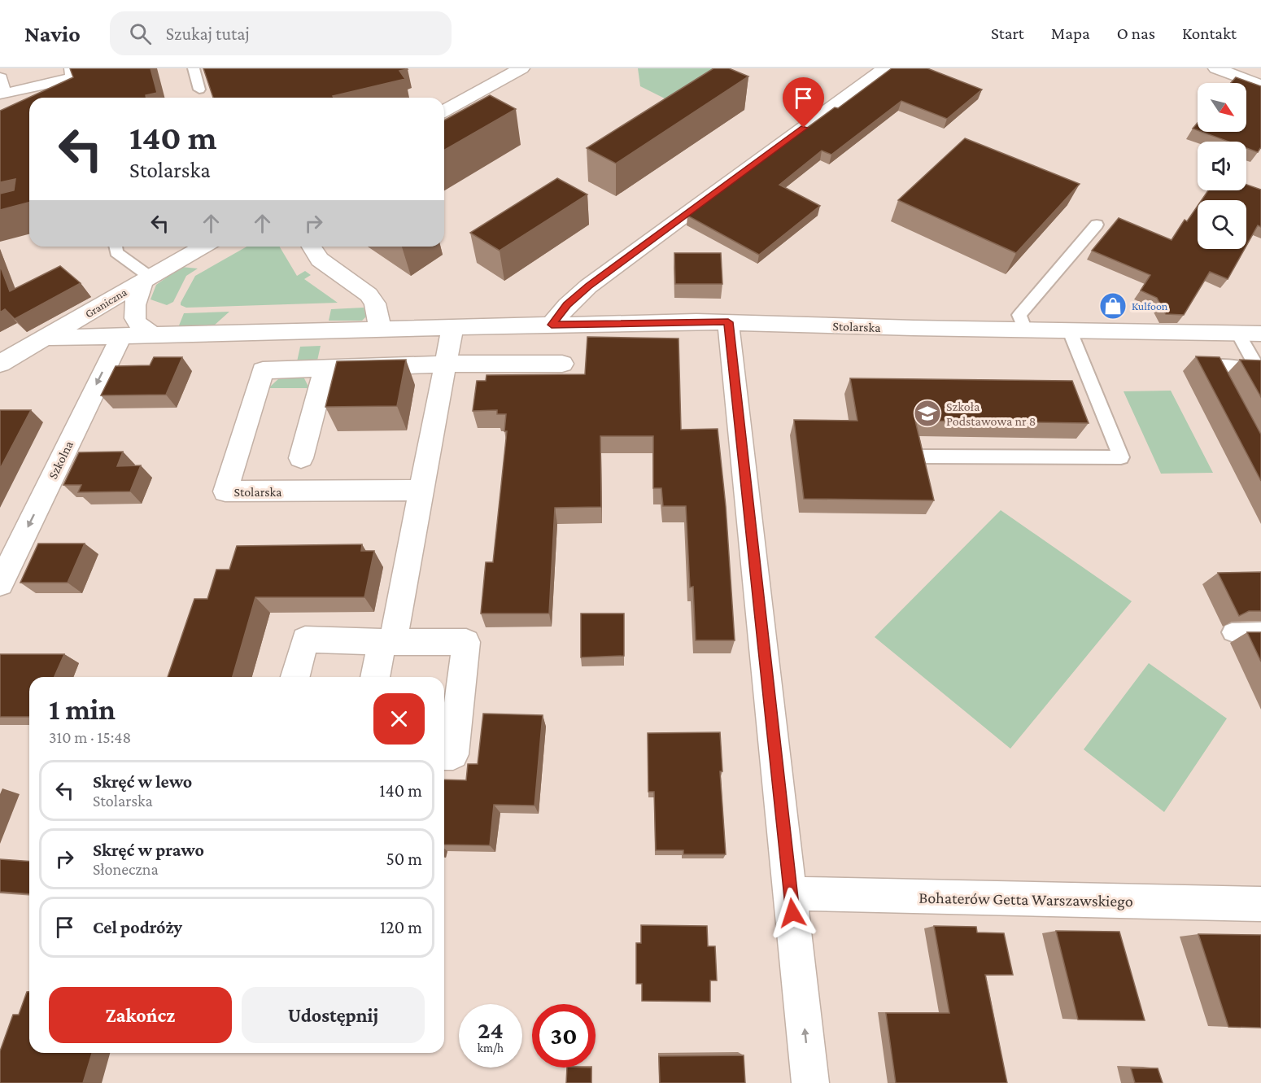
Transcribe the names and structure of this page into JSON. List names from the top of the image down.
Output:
{
  "streets": {
    "street": [
      "Graniczna",
      "Stolarska",
      "Szkolna",
      "Bohaterów Getta Warszawskiego"
    ]
  },
  "crossings": [
    ["Graniczna", "Stolarska"],
    ["Stolarska", "Szkolna"]
  ],
  "one_way": ["Szkolna"],
  "places": {
    "shop": ["Kulfoon"],
    "school or university": ["Szkoła Podstawowa nr 8"]
  },
  "north": "bottom right",
  "page": {
    "header": "Navio",
    "search": "Szukaj tutaj",
    "nav": [
      "Start",
      "Mapa",
      "O nas",
      "Kontakt"
    ],
    "turn": ["140 m", "Stolarska"],
    "heading": ["1 min", "310 m · 15:48"],
    "list": [
      {
        "name": "Skręć w lewo",
        "note": "Stolarska",
        "value": "140 m"
      },
      {
        "name": "Skręć w prawo",
        "note": "Słoneczna",
        "value": "50 m"
      },
      {
        "name": "Cel podróży",
        "value": "120 m"
      }
    ],
    "buttons": ["Zakończ", "Udostępnij"],
    "speed": "24 km/h",
    "limit": "30"
  }
}
